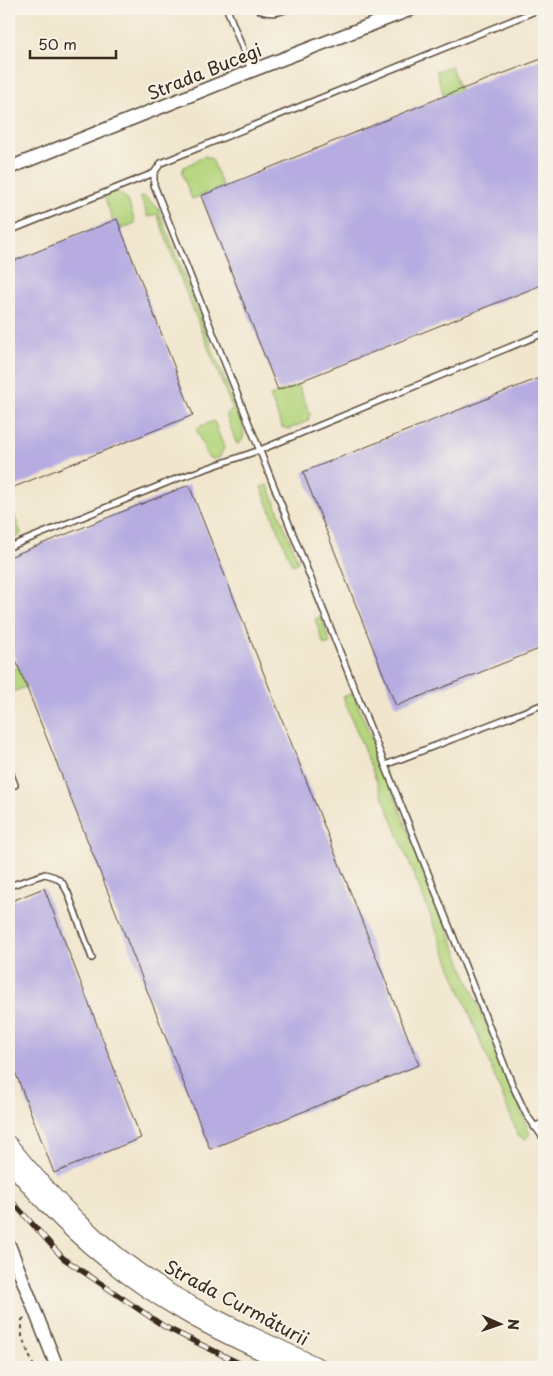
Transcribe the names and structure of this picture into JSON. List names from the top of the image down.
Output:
{
  "streets": {
    "main road": ["Strada Curmăturii"],
    "street": ["Strada Bucegi"]
  },
  "scale_bar": "50 m",
  "north": "right"
}
